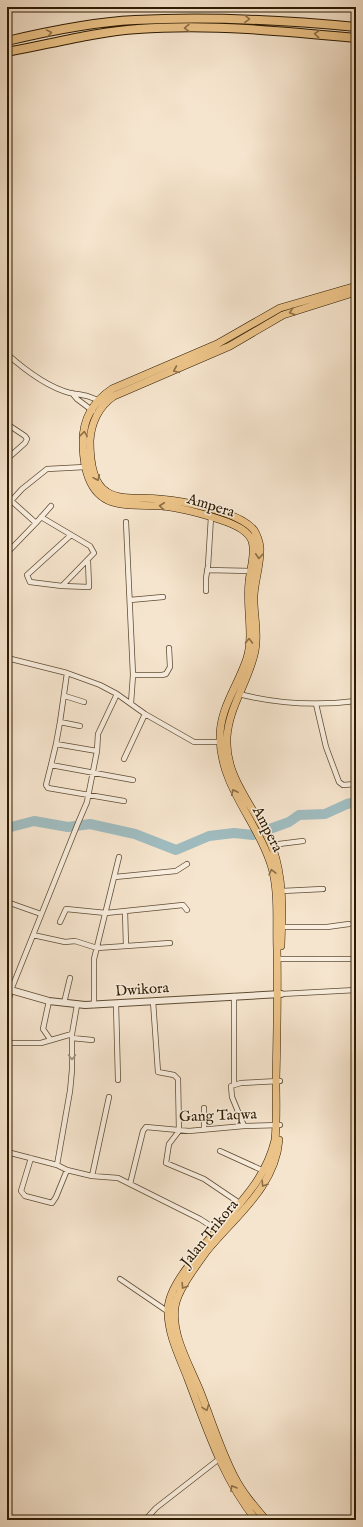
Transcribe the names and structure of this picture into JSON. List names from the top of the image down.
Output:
{
  "streets": {
    "main road": ["Ampera", "Jalan Trikora"],
    "street": ["Dwikora", "Gang Taqwa"]
  },
  "crossings": [
    ["Ampera", "Dwikora"],
    ["Ampera", "Jalan Trikora"],
    ["Dwikora", "Jalan Trikora"],
    ["Gang Taqwa", "Jalan Trikora"]
  ]
}
